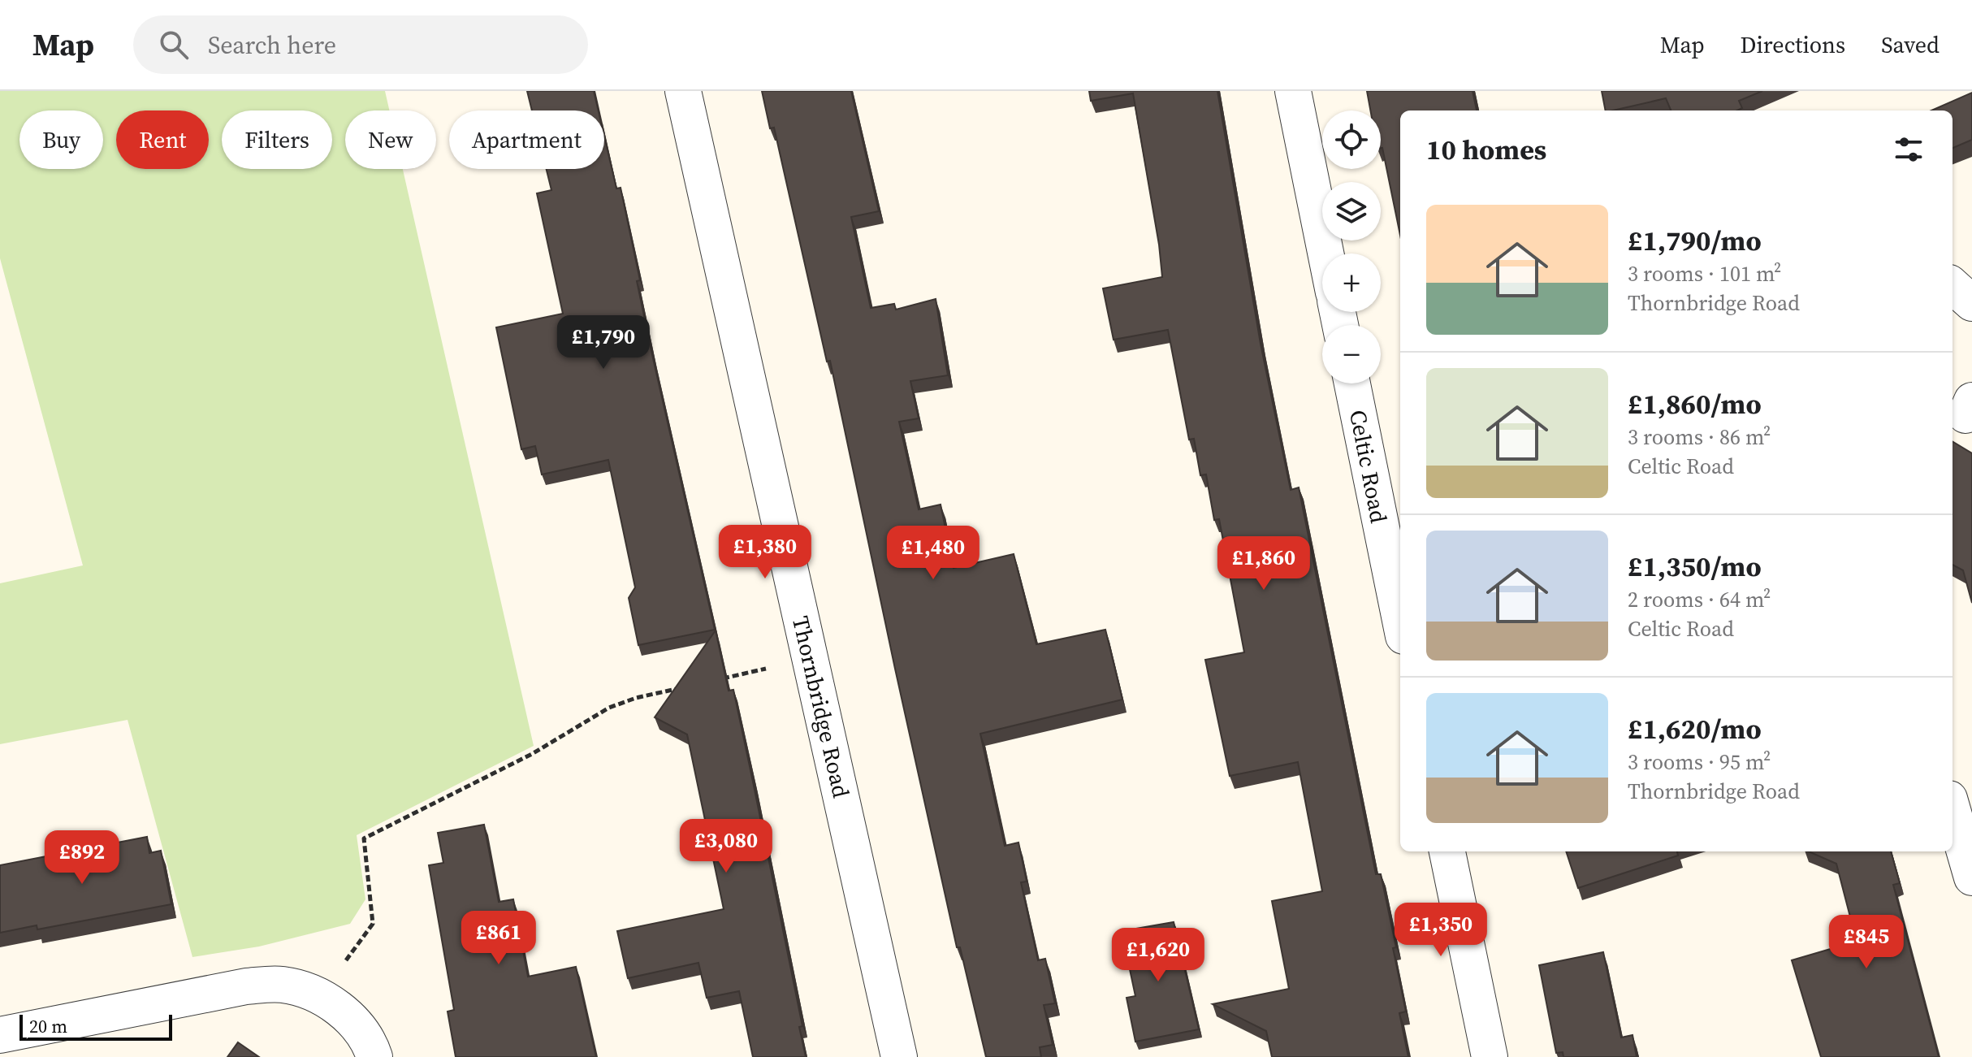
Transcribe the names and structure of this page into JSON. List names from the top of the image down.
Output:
{
  "streets": {
    "street": ["Celtic Road", "Thornbridge Road"]
  },
  "scale_bar": "20 m",
  "page": {
    "header": "Map",
    "search": "Search here",
    "nav": ["Map", "Directions", "Saved"],
    "map_buttons": ["+", "−"],
    "chip": [
      "Buy",
      "Rent",
      "Filters",
      "New",
      "Apartment"
    ],
    "heading": "10 homes",
    "list": [
      {
        "name": "£1,790/mo",
        "note": "3 rooms · 101 m² · Thornbridge Road"
      },
      {
        "name": "£1,860/mo",
        "note": "3 rooms · 86 m² · Celtic Road"
      },
      {
        "name": "£1,350/mo",
        "note": "2 rooms · 64 m² · Celtic Road"
      },
      {
        "name": "£1,620/mo",
        "note": "3 rooms · 95 m² · Thornbridge Road"
      }
    ],
    "price": [
      "£1,790",
      "£1,380",
      "£1,480",
      "£1,860",
      "£3,080",
      "£892",
      "£1,350",
      "£861",
      "£845",
      "£1,620"
    ],
    "scale": "20 m"
  }
}
